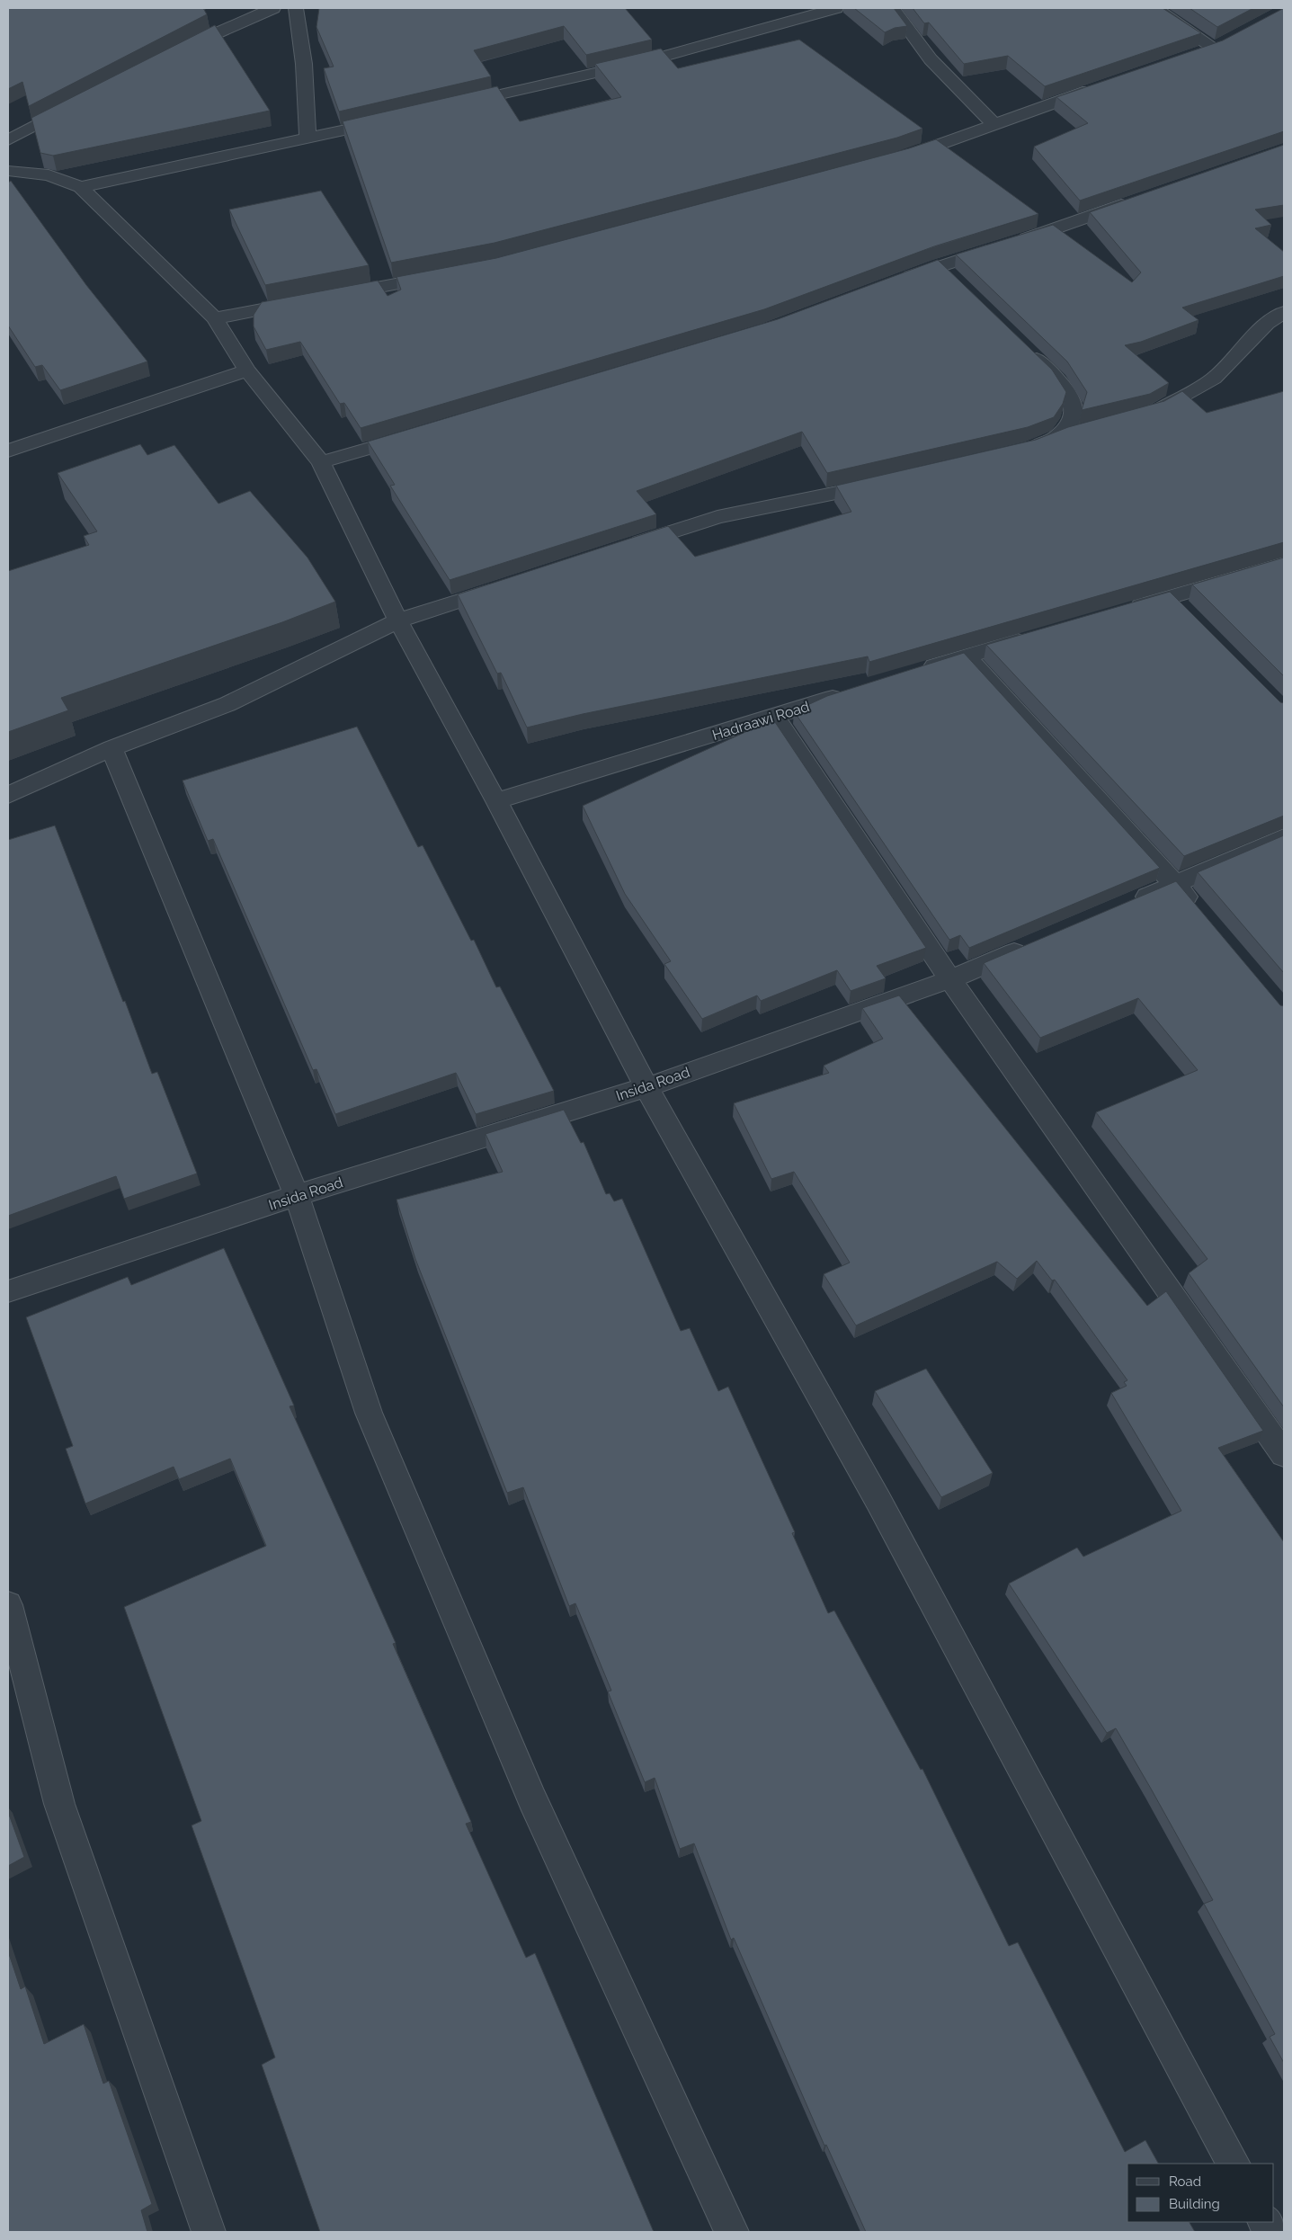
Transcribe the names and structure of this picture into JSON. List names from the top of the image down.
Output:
{
  "streets": {
    "street": ["Hadraawi Road", "Insida Road"]
  },
  "legend": ["Road", "Building"]
}
